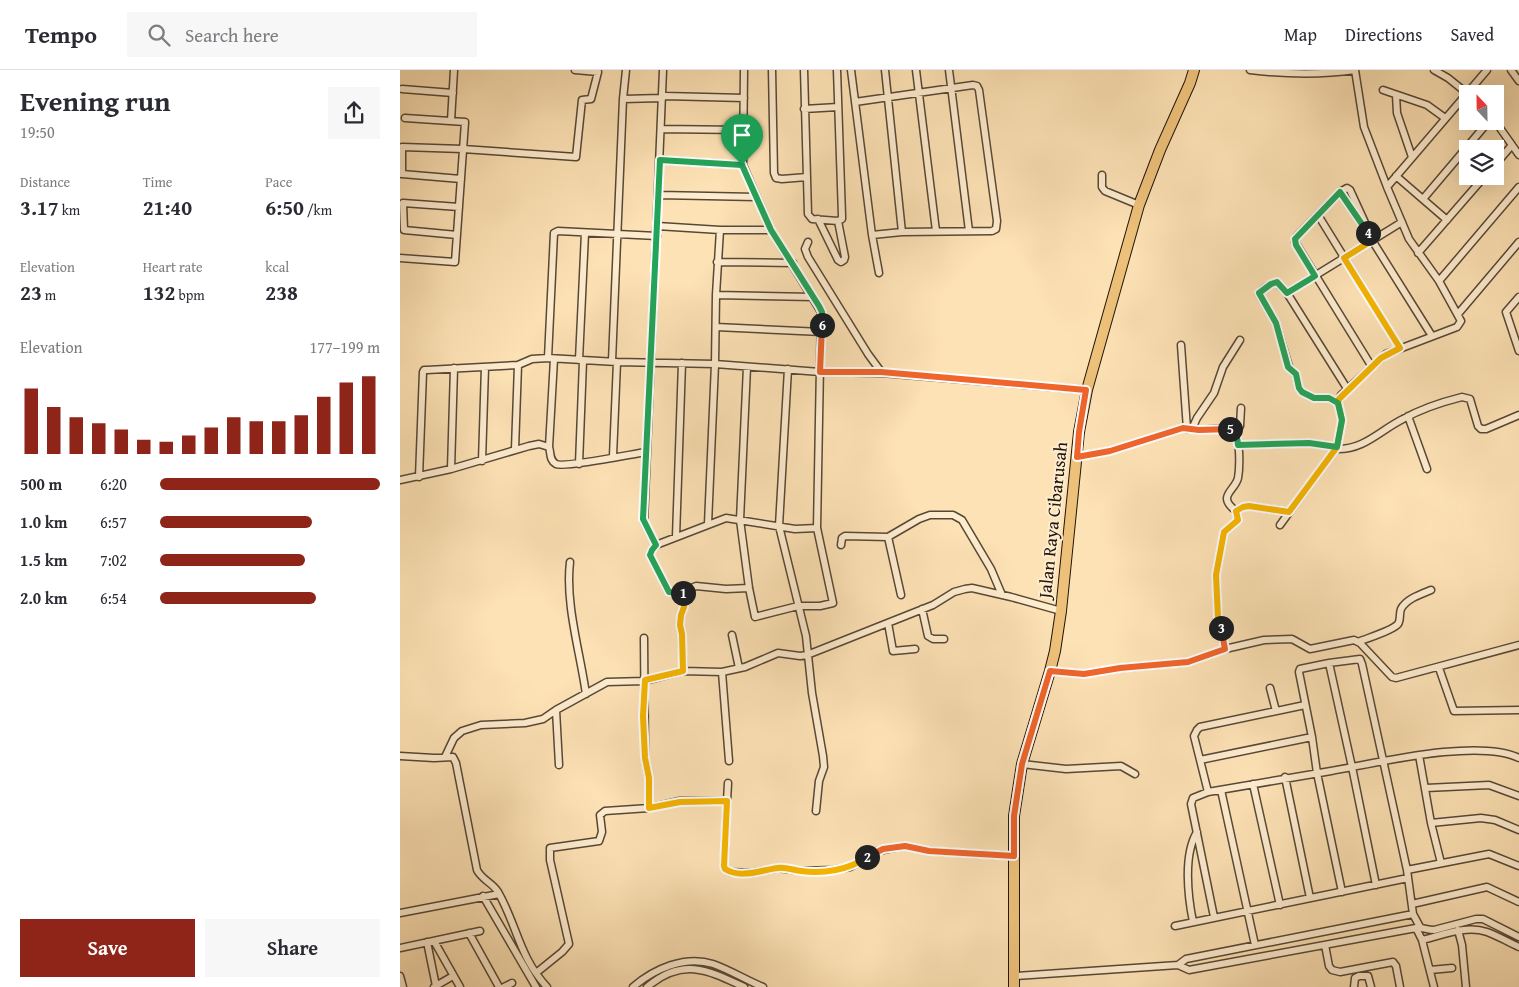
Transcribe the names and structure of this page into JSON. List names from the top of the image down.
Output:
{
  "streets": {
    "main road": ["Jalan Raya Cibarusah"]
  },
  "north": "top",
  "page": {
    "header": "Tempo",
    "search": "Search here",
    "nav": ["Map", "Directions", "Saved"],
    "heading": ["Evening run", "19:50"],
    "stats": [
      ["Distance", "3.17 km"],
      ["Time", "21:40"],
      ["Pace", "6:50 /km"],
      ["Elevation", "23 m"],
      ["Heart rate", "132 bpm"],
      ["kcal", "238"]
    ],
    "pins": [
      "4",
      "6",
      "5",
      "1",
      "3",
      "2"
    ],
    "chart": ["Elevation", "177–199 m"],
    "list": [
      {
        "name": "500 m",
        "note": "6:20"
      },
      {
        "name": "1.0 km",
        "note": "6:57"
      },
      {
        "name": "1.5 km",
        "note": "7:02"
      },
      {
        "name": "2.0 km",
        "note": "6:54"
      }
    ],
    "buttons": ["Save", "Share"]
  }
}
